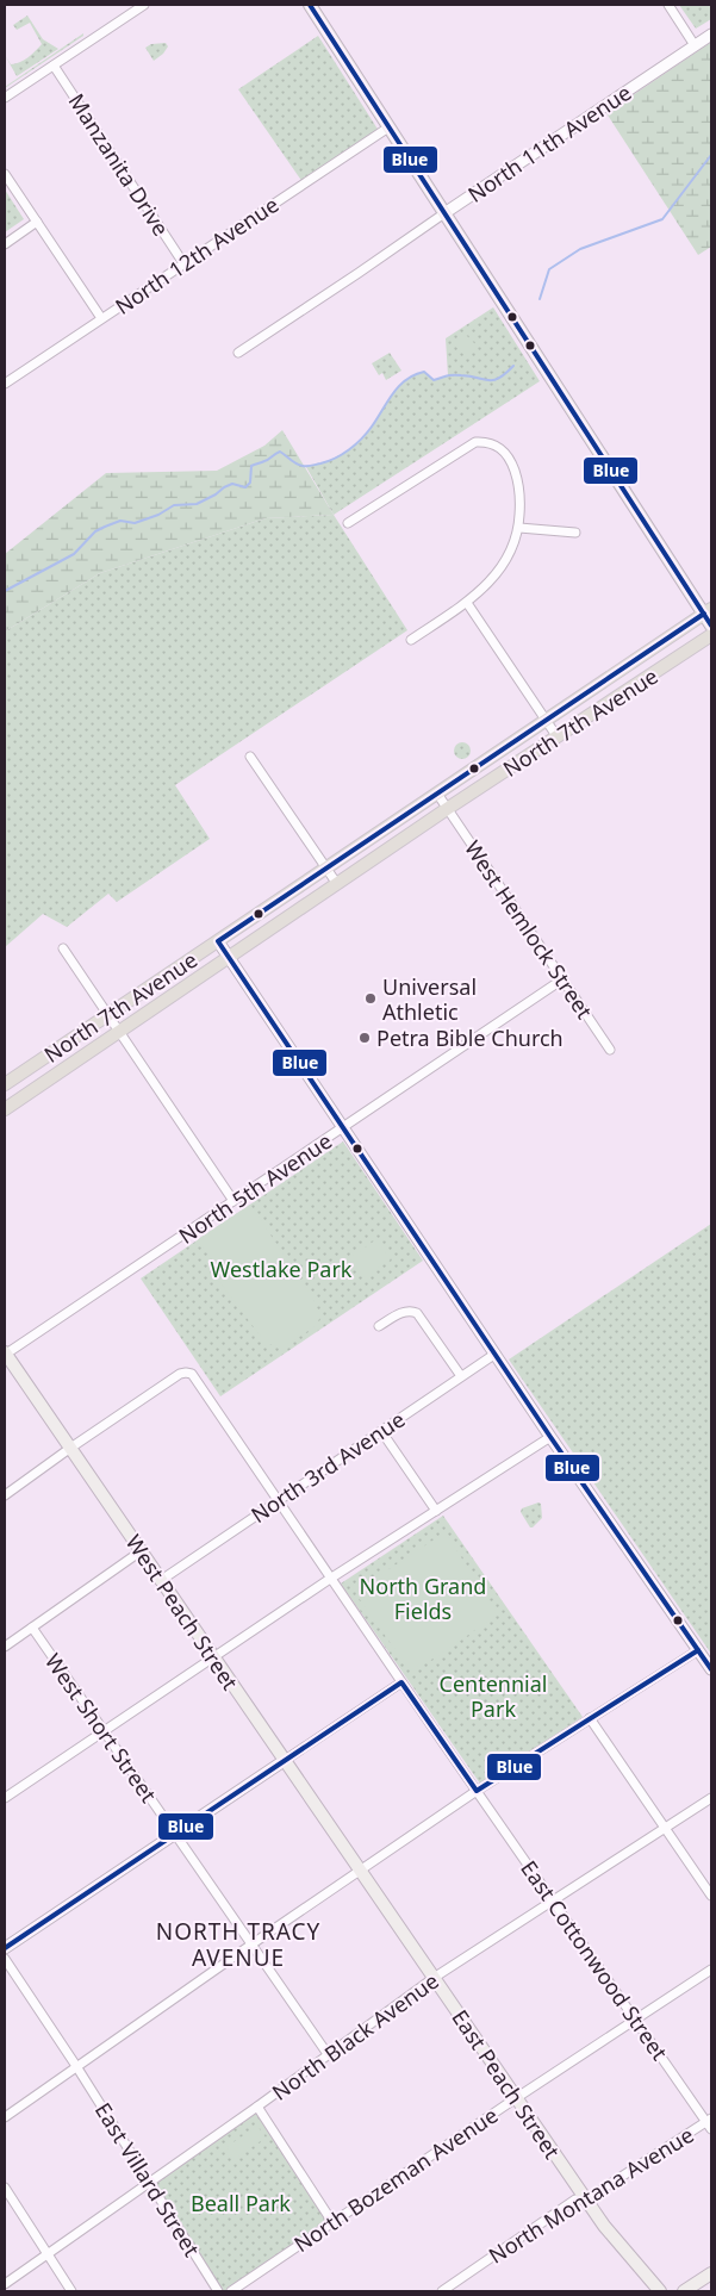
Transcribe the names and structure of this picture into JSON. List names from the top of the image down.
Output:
{
  "streets": {
    "main road": ["North 7th Avenue", "West Peach Street", "East Peach Street"],
    "street": [
      "North 11th Avenue",
      "Manzanita Drive",
      "North 12th Avenue",
      "West Hemlock Street",
      "North 5th Avenue",
      "North 3rd Avenue",
      "West Short Street",
      "East Cottonwood Street",
      "North Black Avenue",
      "East Villard Street",
      "North Bozeman Avenue",
      "North Montana Avenue"
    ]
  },
  "crossings": [
    ["Manzanita Drive", "North 12th Avenue"],
    ["North 7th Avenue", "West Hemlock Street"],
    ["West Hemlock Street", "North 5th Avenue"],
    ["North 5th Avenue", "West Peach Street"],
    ["North 3rd Avenue", "West Peach Street"],
    ["North 3rd Avenue", "East Cottonwood Street"],
    ["West Peach Street", "East Cottonwood Street"],
    ["West Peach Street", "East Peach Street"],
    ["West Short Street", "North Black Avenue"],
    ["East Cottonwood Street", "North Black Avenue"],
    ["East Cottonwood Street", "North Bozeman Avenue"],
    ["East Cottonwood Street", "North Montana Avenue"],
    ["North Black Avenue", "East Peach Street"],
    ["North Black Avenue", "East Villard Street"],
    ["East Peach Street", "North Bozeman Avenue"],
    ["East Peach Street", "North Montana Avenue"]
  ],
  "districts": ["NORTH TRACY AVENUE"],
  "parks": [
    "Westlake Park",
    "North Grand Fields",
    "Centennial Park",
    "Beall Park"
  ],
  "places": ["Universal Athletic", "Petra Bible Church"],
  "lines": ["transit line Blue"]
}
